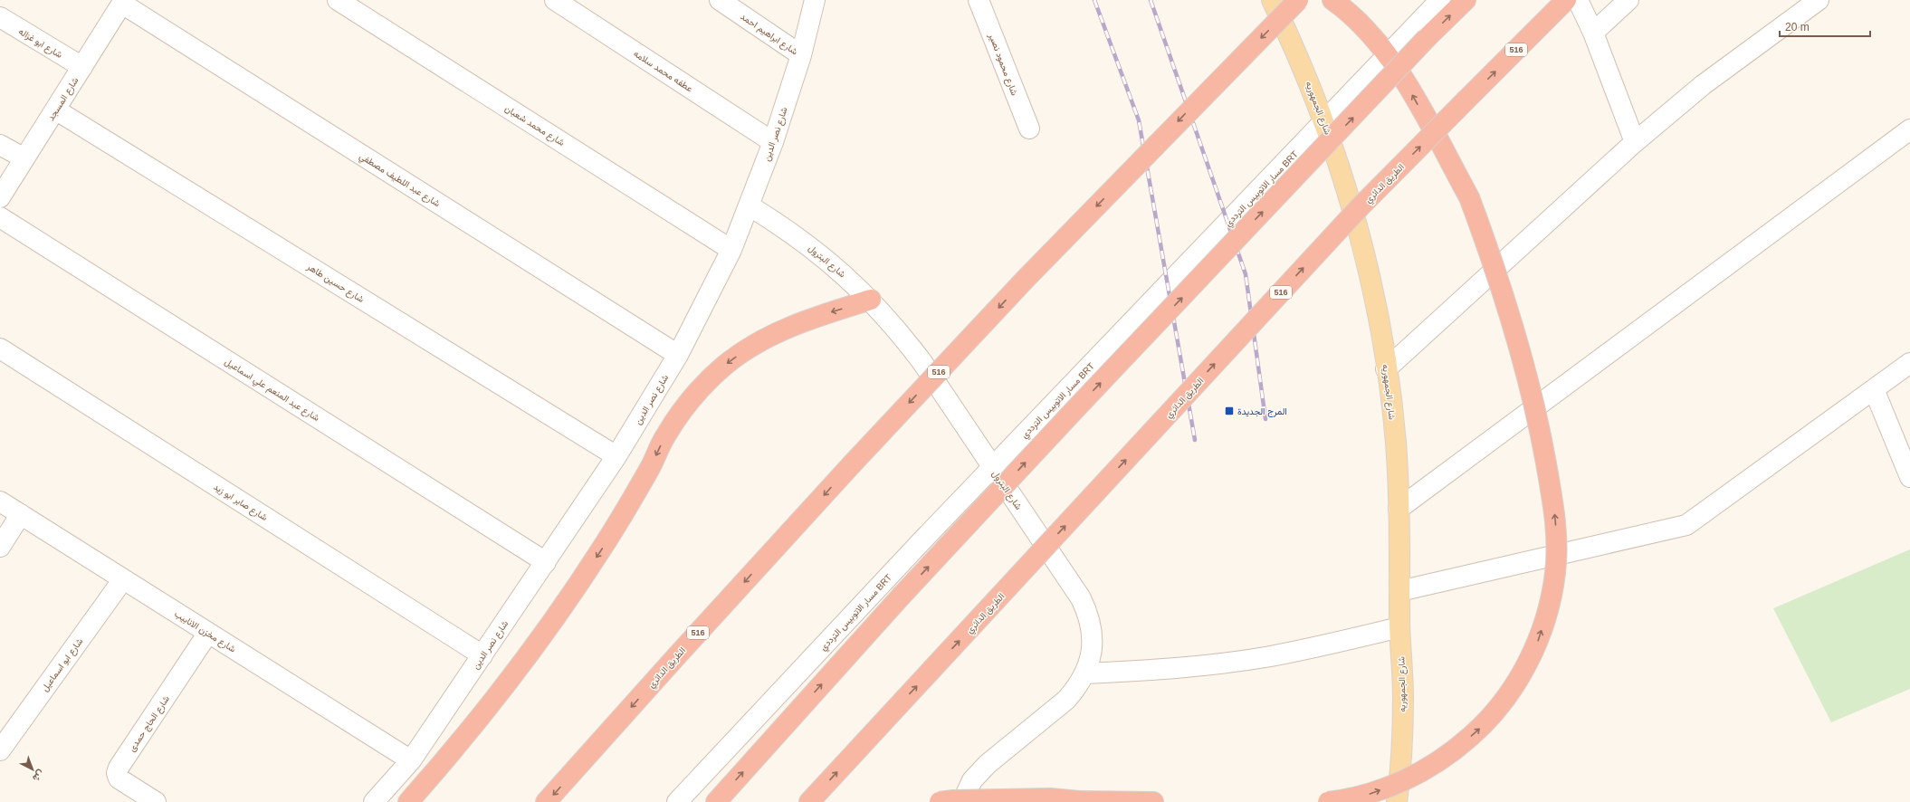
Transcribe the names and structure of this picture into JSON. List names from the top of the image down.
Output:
{
  "streets": {
    "highway": ["516", "الطريق الدائري"],
    "main road": ["شارع الجمهوريه"],
    "street": [
      "شارع ابراهيم احمد",
      "شارع ابو غزاله",
      "شارع محمود نصير",
      "عطفه محمد سلامه",
      "شارع المسجد",
      "شارع محمد شعبان",
      "شارع نصر الدين",
      "شارع عبد اللطيف مصطفي",
      "مسار الاتوبيس الترددي BRT",
      "شارع البترول",
      "شارع حسين طاهر",
      "شارع عبد المنعم علي اسماعيل",
      "شارع صابر ابو زيد",
      "شارع مخزن الانابيب",
      "شارع ابو اسماعيل",
      "شارع الحاج حمدى"
    ]
  },
  "crossings": [
    ["شارع ابراهيم احمد", "شارع نصر الدين"],
    ["شارع ابو غزاله", "شارع المسجد"],
    ["عطفه محمد سلامه", "شارع نصر الدين"],
    ["شارع المسجد", "شارع عبد اللطيف مصطفي"],
    ["شارع المسجد", "شارع حسين طاهر"],
    ["شارع محمد شعبان", "شارع نصر الدين"],
    ["شارع نصر الدين", "شارع عبد اللطيف مصطفي"],
    ["شارع نصر الدين", "شارع البترول"],
    ["شارع نصر الدين", "شارع حسين طاهر"],
    ["شارع نصر الدين", "شارع عبد المنعم علي اسماعيل"],
    ["شارع نصر الدين", "شارع صابر ابو زيد"],
    ["شارع نصر الدين", "شارع مخزن الانابيب"],
    ["شارع مخزن الانابيب", "شارع ابو اسماعيل"],
    ["شارع مخزن الانابيب", "شارع الحاج حمدى"]
  ],
  "places": {
    "transit": ["المرج الجديدة"]
  },
  "scale_bar": "20 m",
  "north": "bottom right"
}
